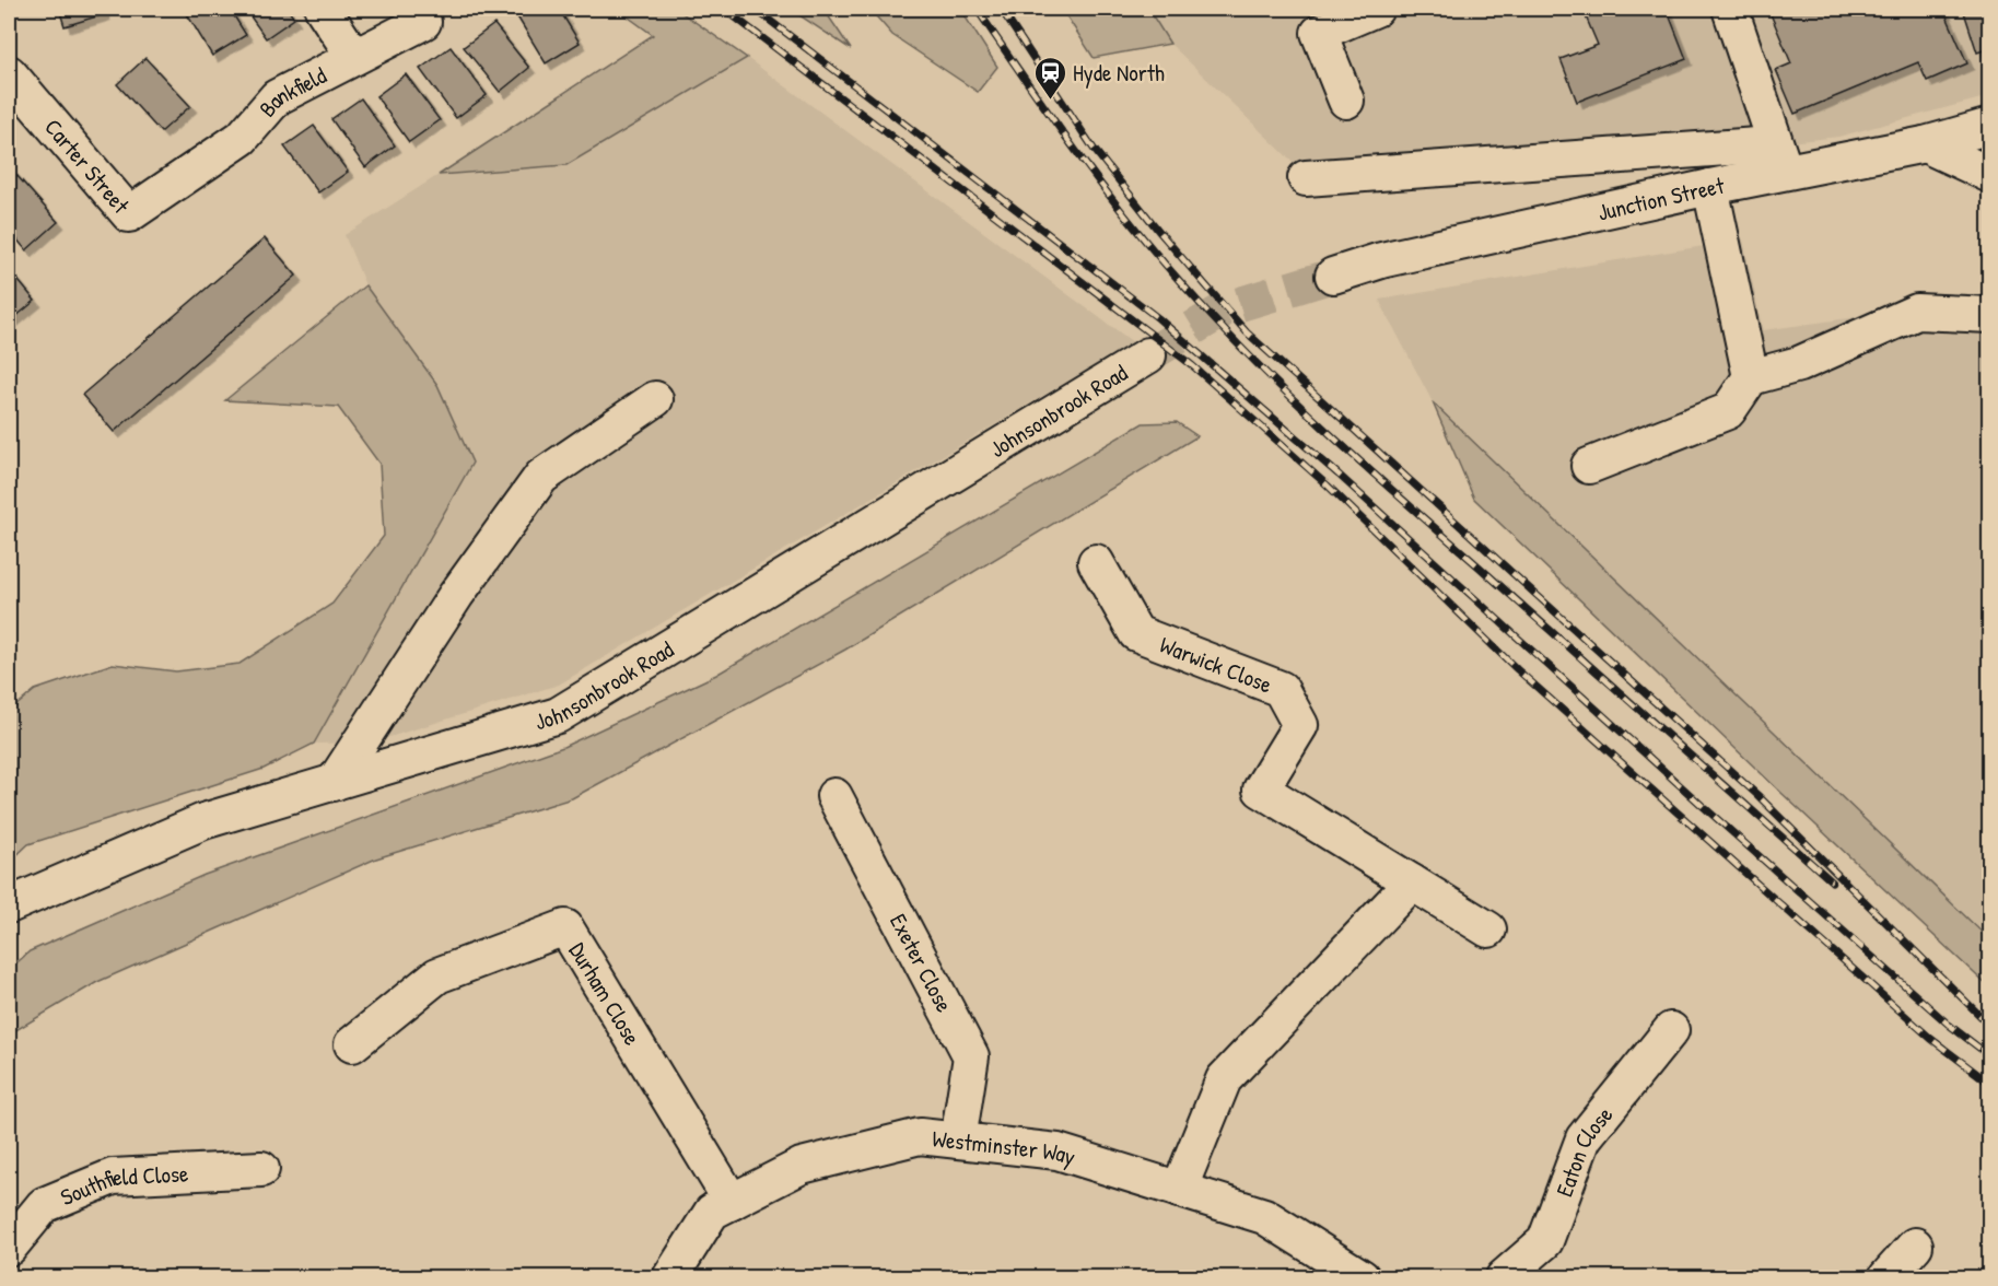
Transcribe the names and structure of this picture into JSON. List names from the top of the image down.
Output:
{
  "streets": {
    "street": [
      "Bankfield",
      "Carter Street",
      "Junction Street",
      "Johnsonbrook Road",
      "Warwick Close",
      "Exeter Close",
      "Durham Close",
      "Westminster Way",
      "Eaton Close",
      "Southfield Close"
    ]
  },
  "crossings": [
    ["Bankfield", "Carter Street"],
    ["Exeter Close", "Westminster Way"],
    ["Durham Close", "Westminster Way"]
  ],
  "places": {
    "station": ["Hyde North"]
  }
}
